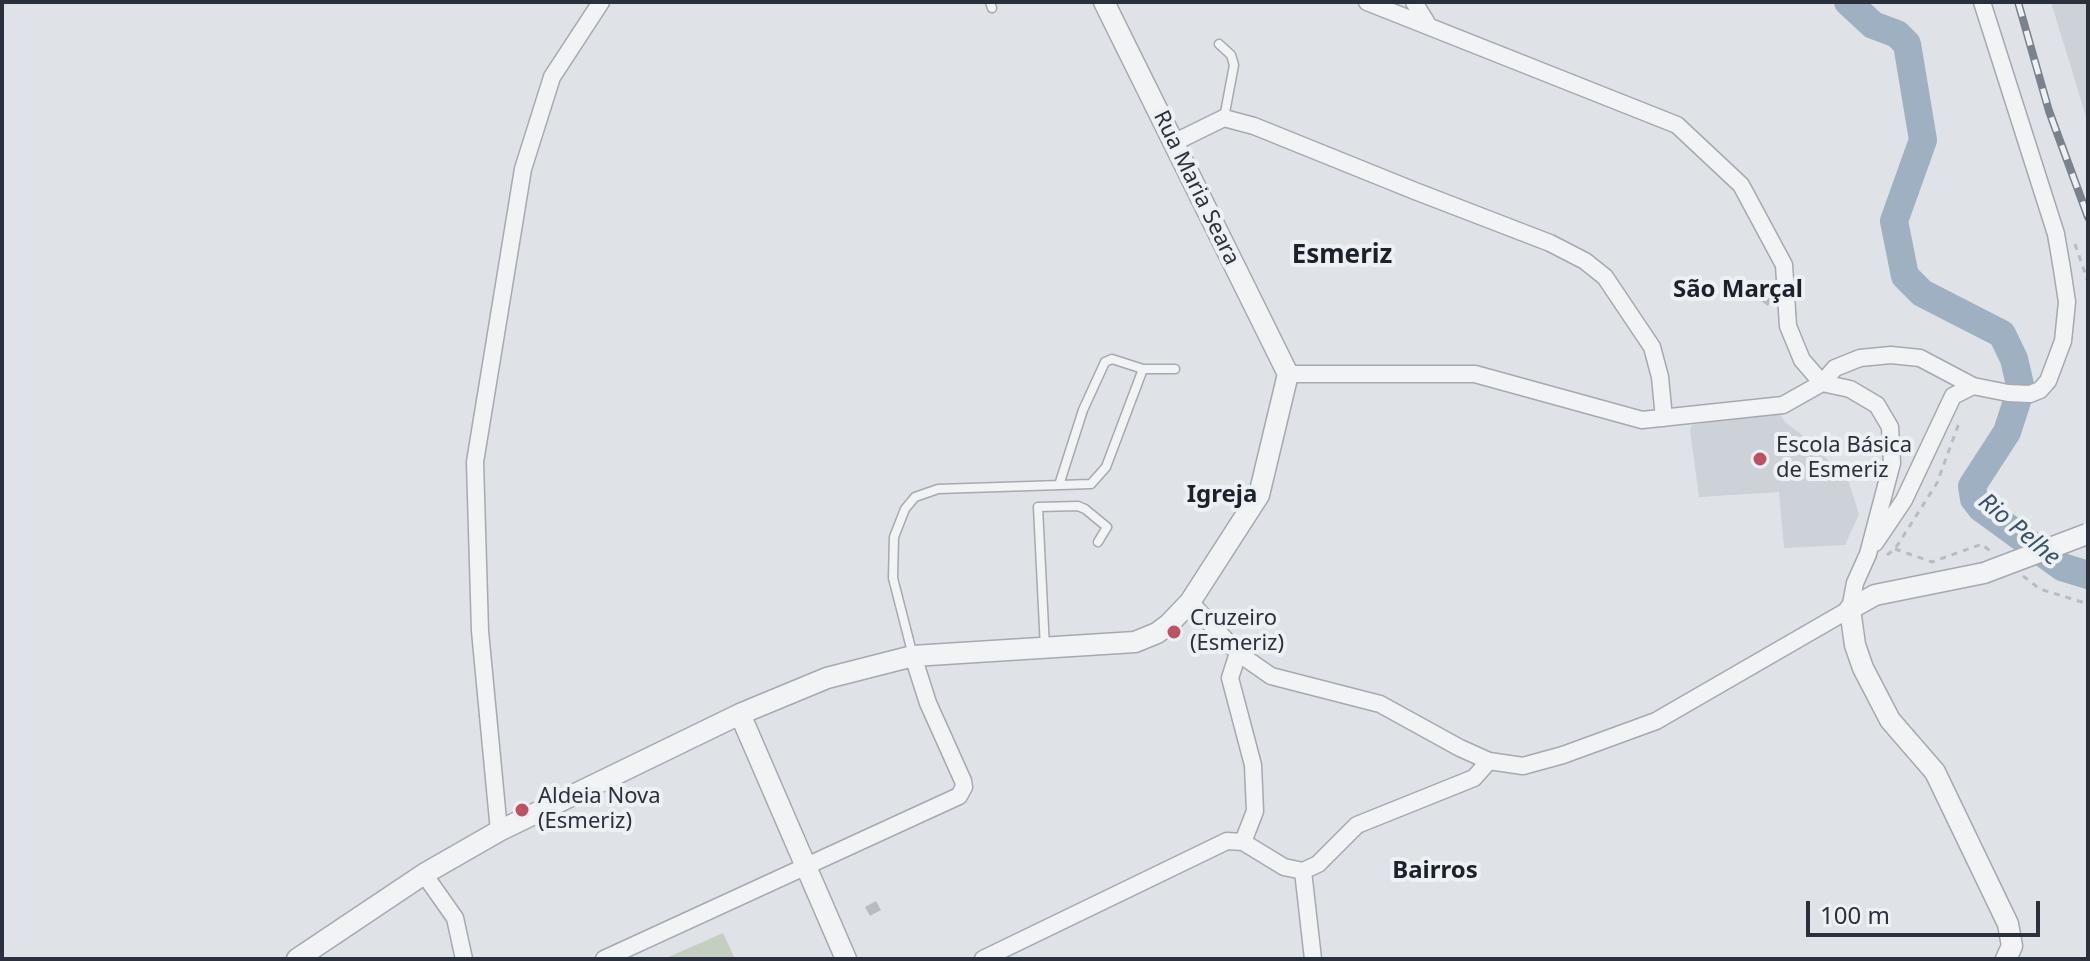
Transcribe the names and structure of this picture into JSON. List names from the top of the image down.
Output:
{
  "streets": {
    "street": ["Rua Maria Seara"]
  },
  "districts": [
    "Esmeriz",
    "São Marçal",
    "Igreja",
    "Bairros"
  ],
  "water": ["Rio Pelhe"],
  "places": ["Escola Básica de Esmeriz", "Cruzeiro (Esmeriz)", "Aldeia Nova (Esmeriz)"],
  "scale_bar": "100 m"
}
